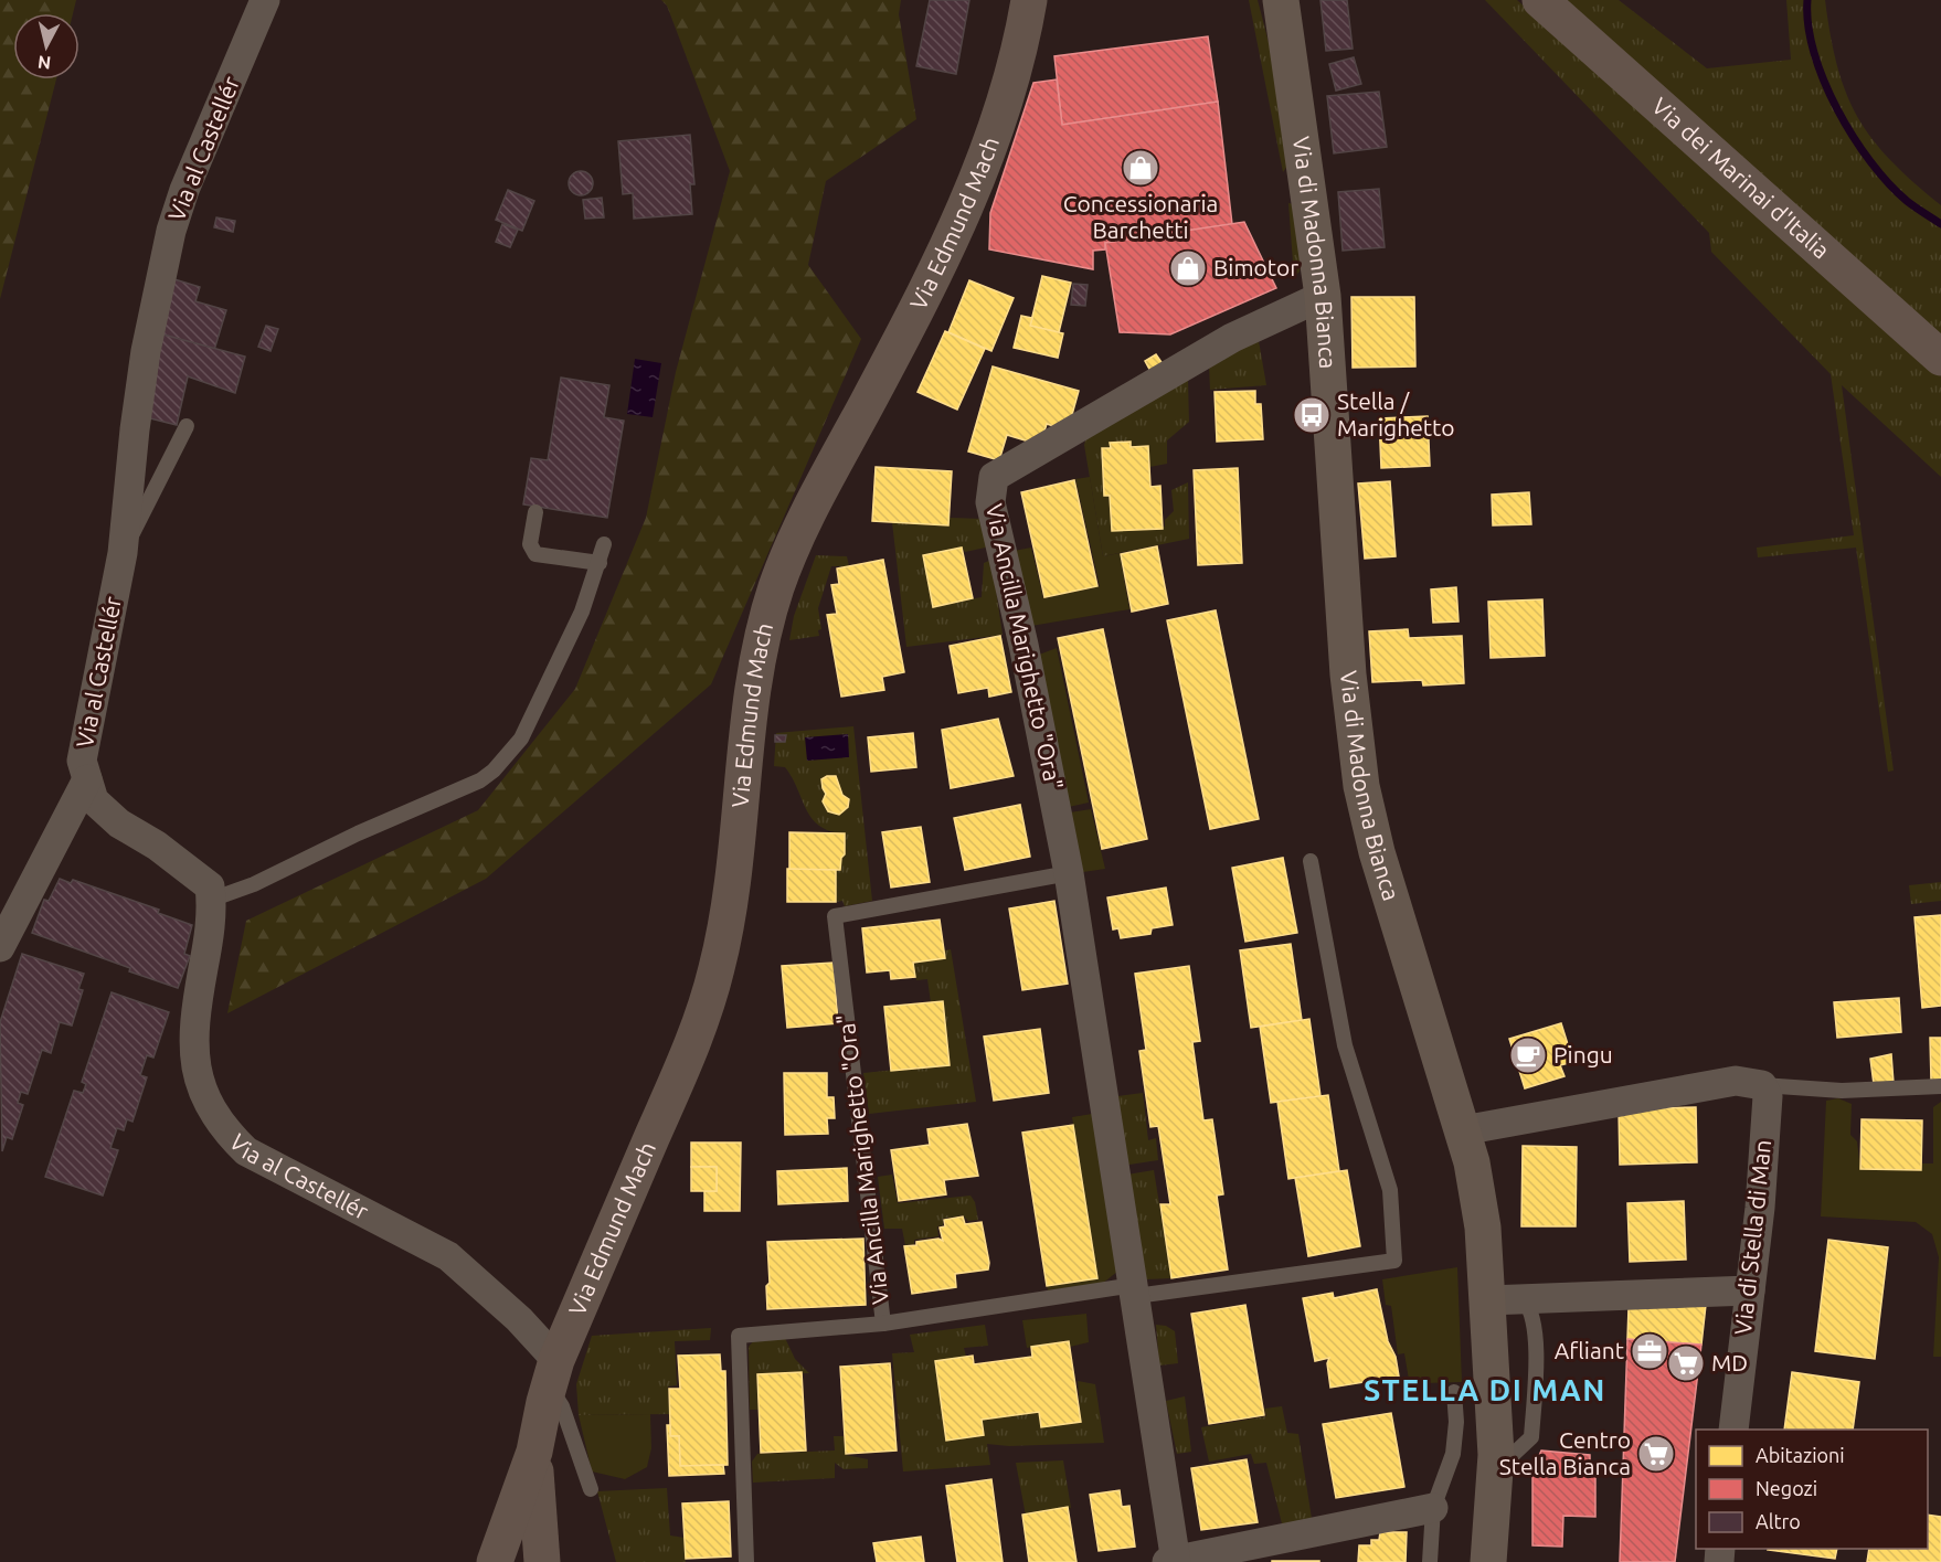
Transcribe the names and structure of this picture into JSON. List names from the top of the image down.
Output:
{
  "streets": {
    "main road": ["Via dei Marinai d'Italia", "Via Edmund Mach", "Via di Madonna Bianca"],
    "street": ["Via al Castellér", "Via Ancilla Marighetto \"Ora\"", "Via di Stella di Man"]
  },
  "crossings": [
    ["Via al Castellér", "Via Edmund Mach"],
    ["Via di Madonna Bianca", "Via Ancilla Marighetto \"Ora\""]
  ],
  "districts": ["STELLA DI MAN"],
  "places": {
    "shop": ["Concessionaria Barchetti", "Bimotor"],
    "bus stop": ["Stella / Marighetto"],
    "cafe": ["Pingu"],
    "office": ["Afliant"],
    "supermarket": ["MD", "Centro Stella Bianca"]
  },
  "legend": ["Abitazioni", "Negozi", "Altro"],
  "north": "bottom"
}
